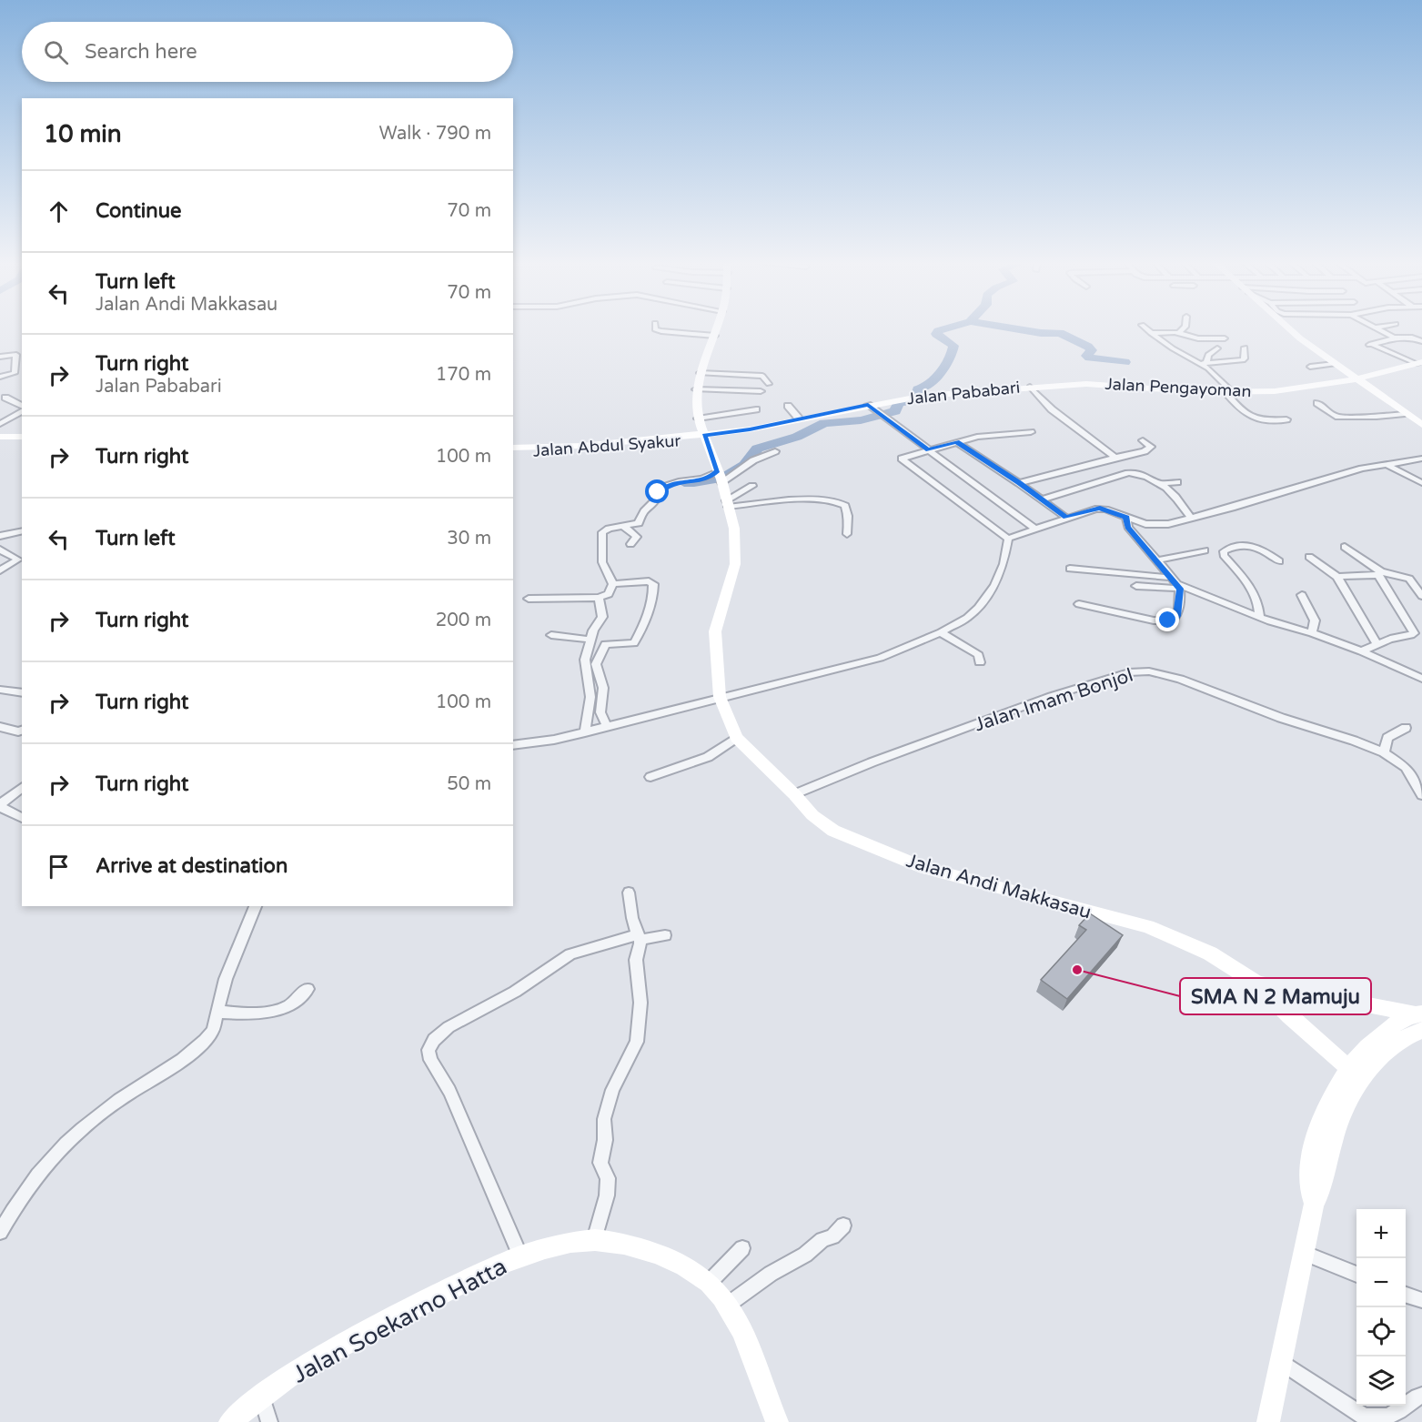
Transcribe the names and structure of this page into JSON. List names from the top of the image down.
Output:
{
  "streets": {
    "street": [
      "Jalan Pengayoman",
      "Jalan Pababari",
      "Jalan Abdul Syakur",
      "Jalan Imam Bonjol",
      "Jalan Andi Makkasau",
      "Jalan Soekarno Hatta"
    ]
  },
  "crossings": [
    ["Jalan Pengayoman", "Jalan Pababari"],
    ["Jalan Pababari", "Jalan Abdul Syakur"],
    ["Jalan Pababari", "Jalan Andi Makkasau"],
    ["Jalan Abdul Syakur", "Jalan Andi Makkasau"],
    ["Jalan Imam Bonjol", "Jalan Andi Makkasau"]
  ],
  "places": ["SMA N 2 Mamuju"],
  "page": {
    "search": "Search here",
    "heading": ["10 min", "Walk · 790 m"],
    "list": [
      ["Continue", "70 m"],
      ["Turn left", "Jalan Andi Makkasau", "70 m"],
      ["Turn right", "Jalan Pababari", "170 m"],
      ["Turn right", "100 m"],
      ["Turn left", "30 m"],
      ["Turn right", "200 m"],
      ["Turn right", "100 m"],
      ["Turn right", "50 m"],
      "Arrive at destination"
    ],
    "map_buttons": ["+", "−"]
  }
}
